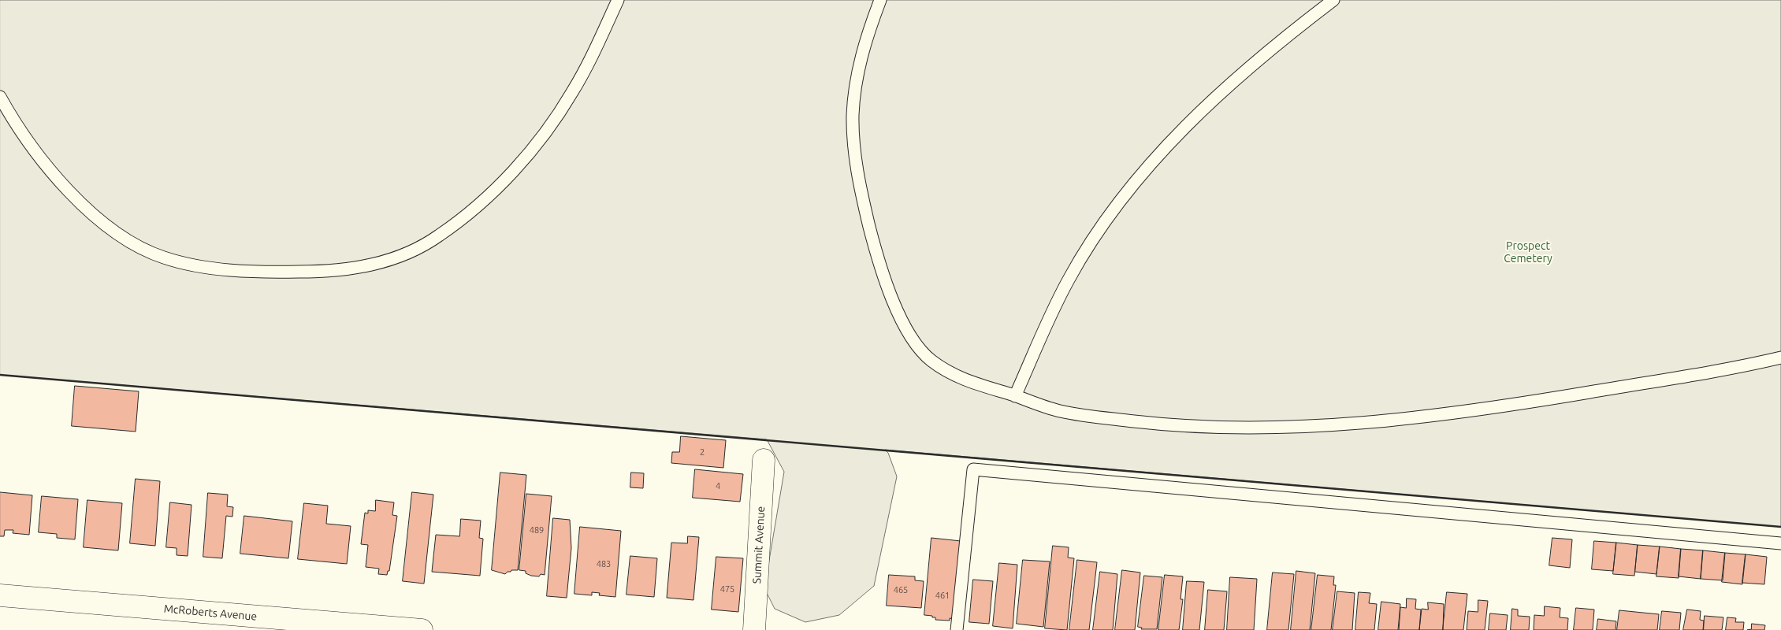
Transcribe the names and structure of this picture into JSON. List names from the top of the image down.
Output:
{
  "streets": {
    "street": ["Summit Avenue", "McRoberts Avenue"]
  },
  "parks": ["Prospect Cemetery"],
  "house_numbers": [
    "2",
    "4",
    "489",
    "483",
    "475",
    "465",
    "461"
  ]
}
